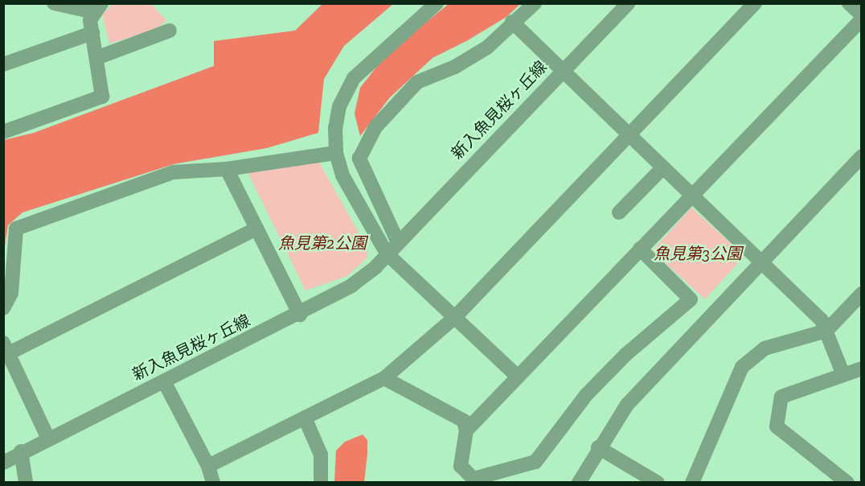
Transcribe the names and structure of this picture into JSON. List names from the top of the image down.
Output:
{
  "streets": {
    "street": ["新入魚見桜ヶ丘線"]
  },
  "parks": ["魚見第2公園", "魚見第3公園"]
}
